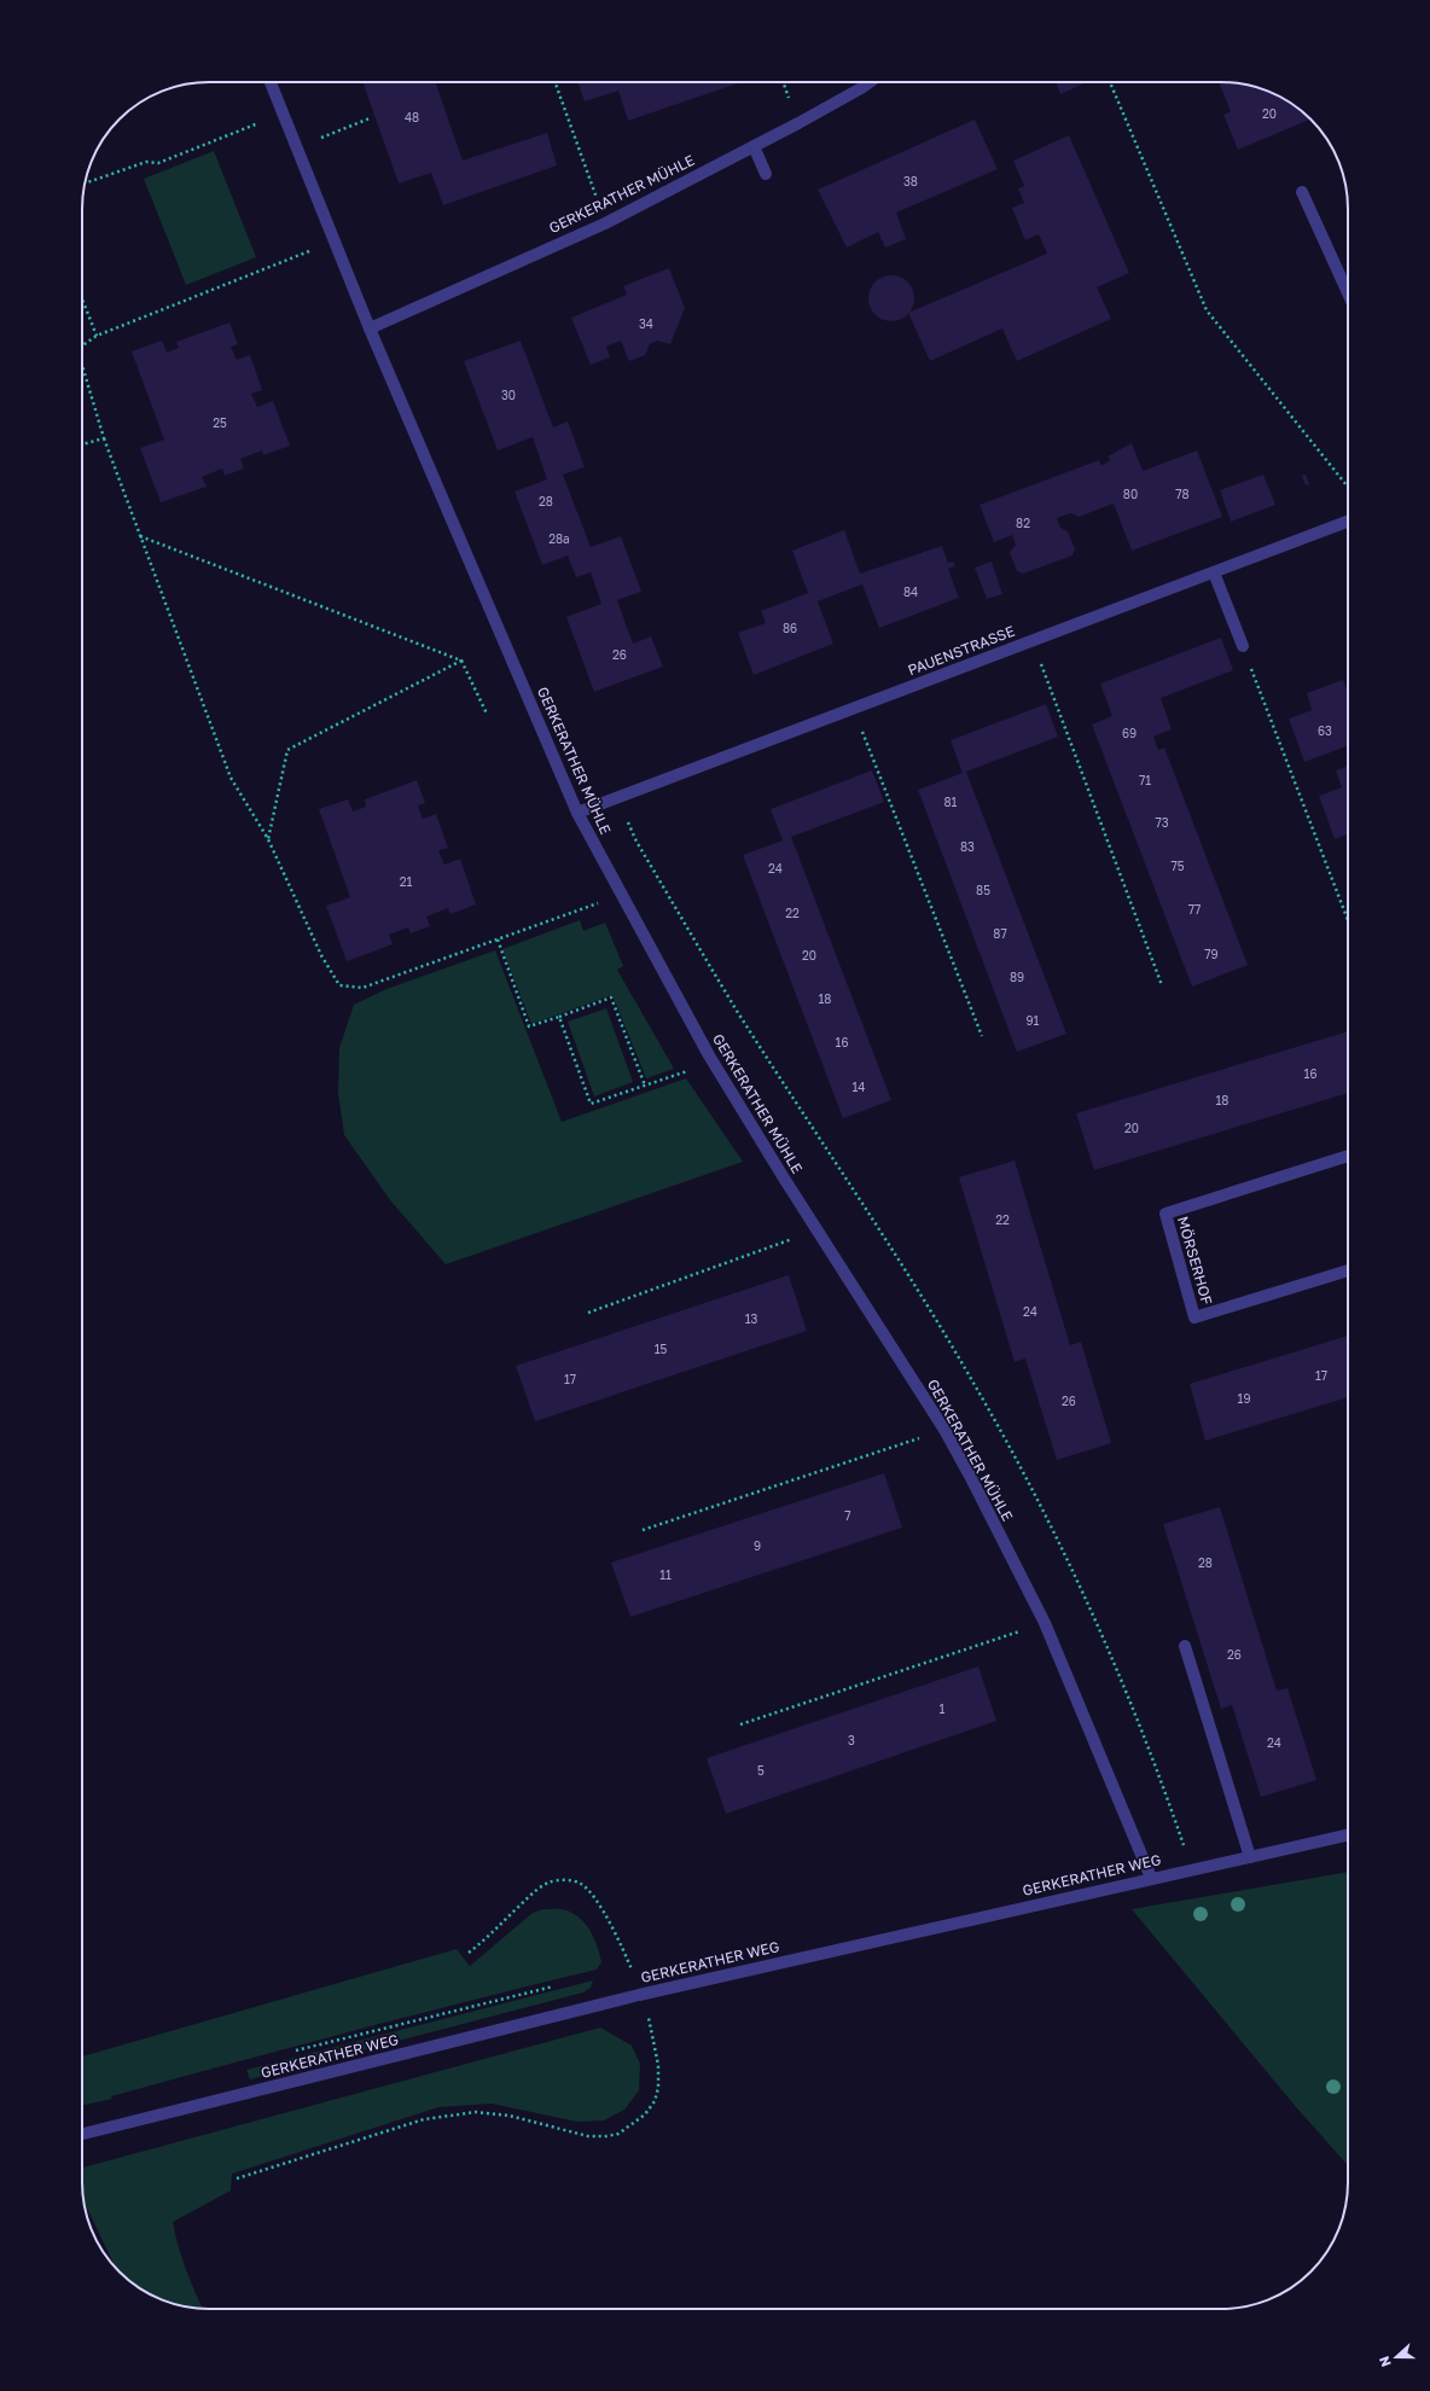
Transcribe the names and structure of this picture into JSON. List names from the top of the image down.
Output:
{
  "streets": {
    "street": [
      "GERKERATHER MÜHLE",
      "PAUENSTRASSE",
      "MÖRSERHOF",
      "GERKERATHER WEG"
    ]
  },
  "crossings": [
    ["GERKERATHER MÜHLE", "PAUENSTRASSE"],
    ["GERKERATHER MÜHLE", "GERKERATHER WEG"]
  ],
  "house_numbers": [
    "20",
    "48",
    "38",
    "34",
    "30",
    "25",
    "80",
    "78",
    "28",
    "82",
    "28a",
    "84",
    "86",
    "26",
    "63",
    "69",
    "71",
    "81",
    "73",
    "83",
    "75",
    "24",
    "21",
    "85",
    "77",
    "22",
    "87",
    "79",
    "20",
    "89",
    "18",
    "91",
    "16",
    "16",
    "14",
    "18",
    "20",
    "22",
    "24",
    "13",
    "15",
    "17",
    "17",
    "19",
    "26",
    "7",
    "9",
    "28",
    "11",
    "26",
    "1",
    "3",
    "24",
    "5"
  ],
  "north": "left"
}
